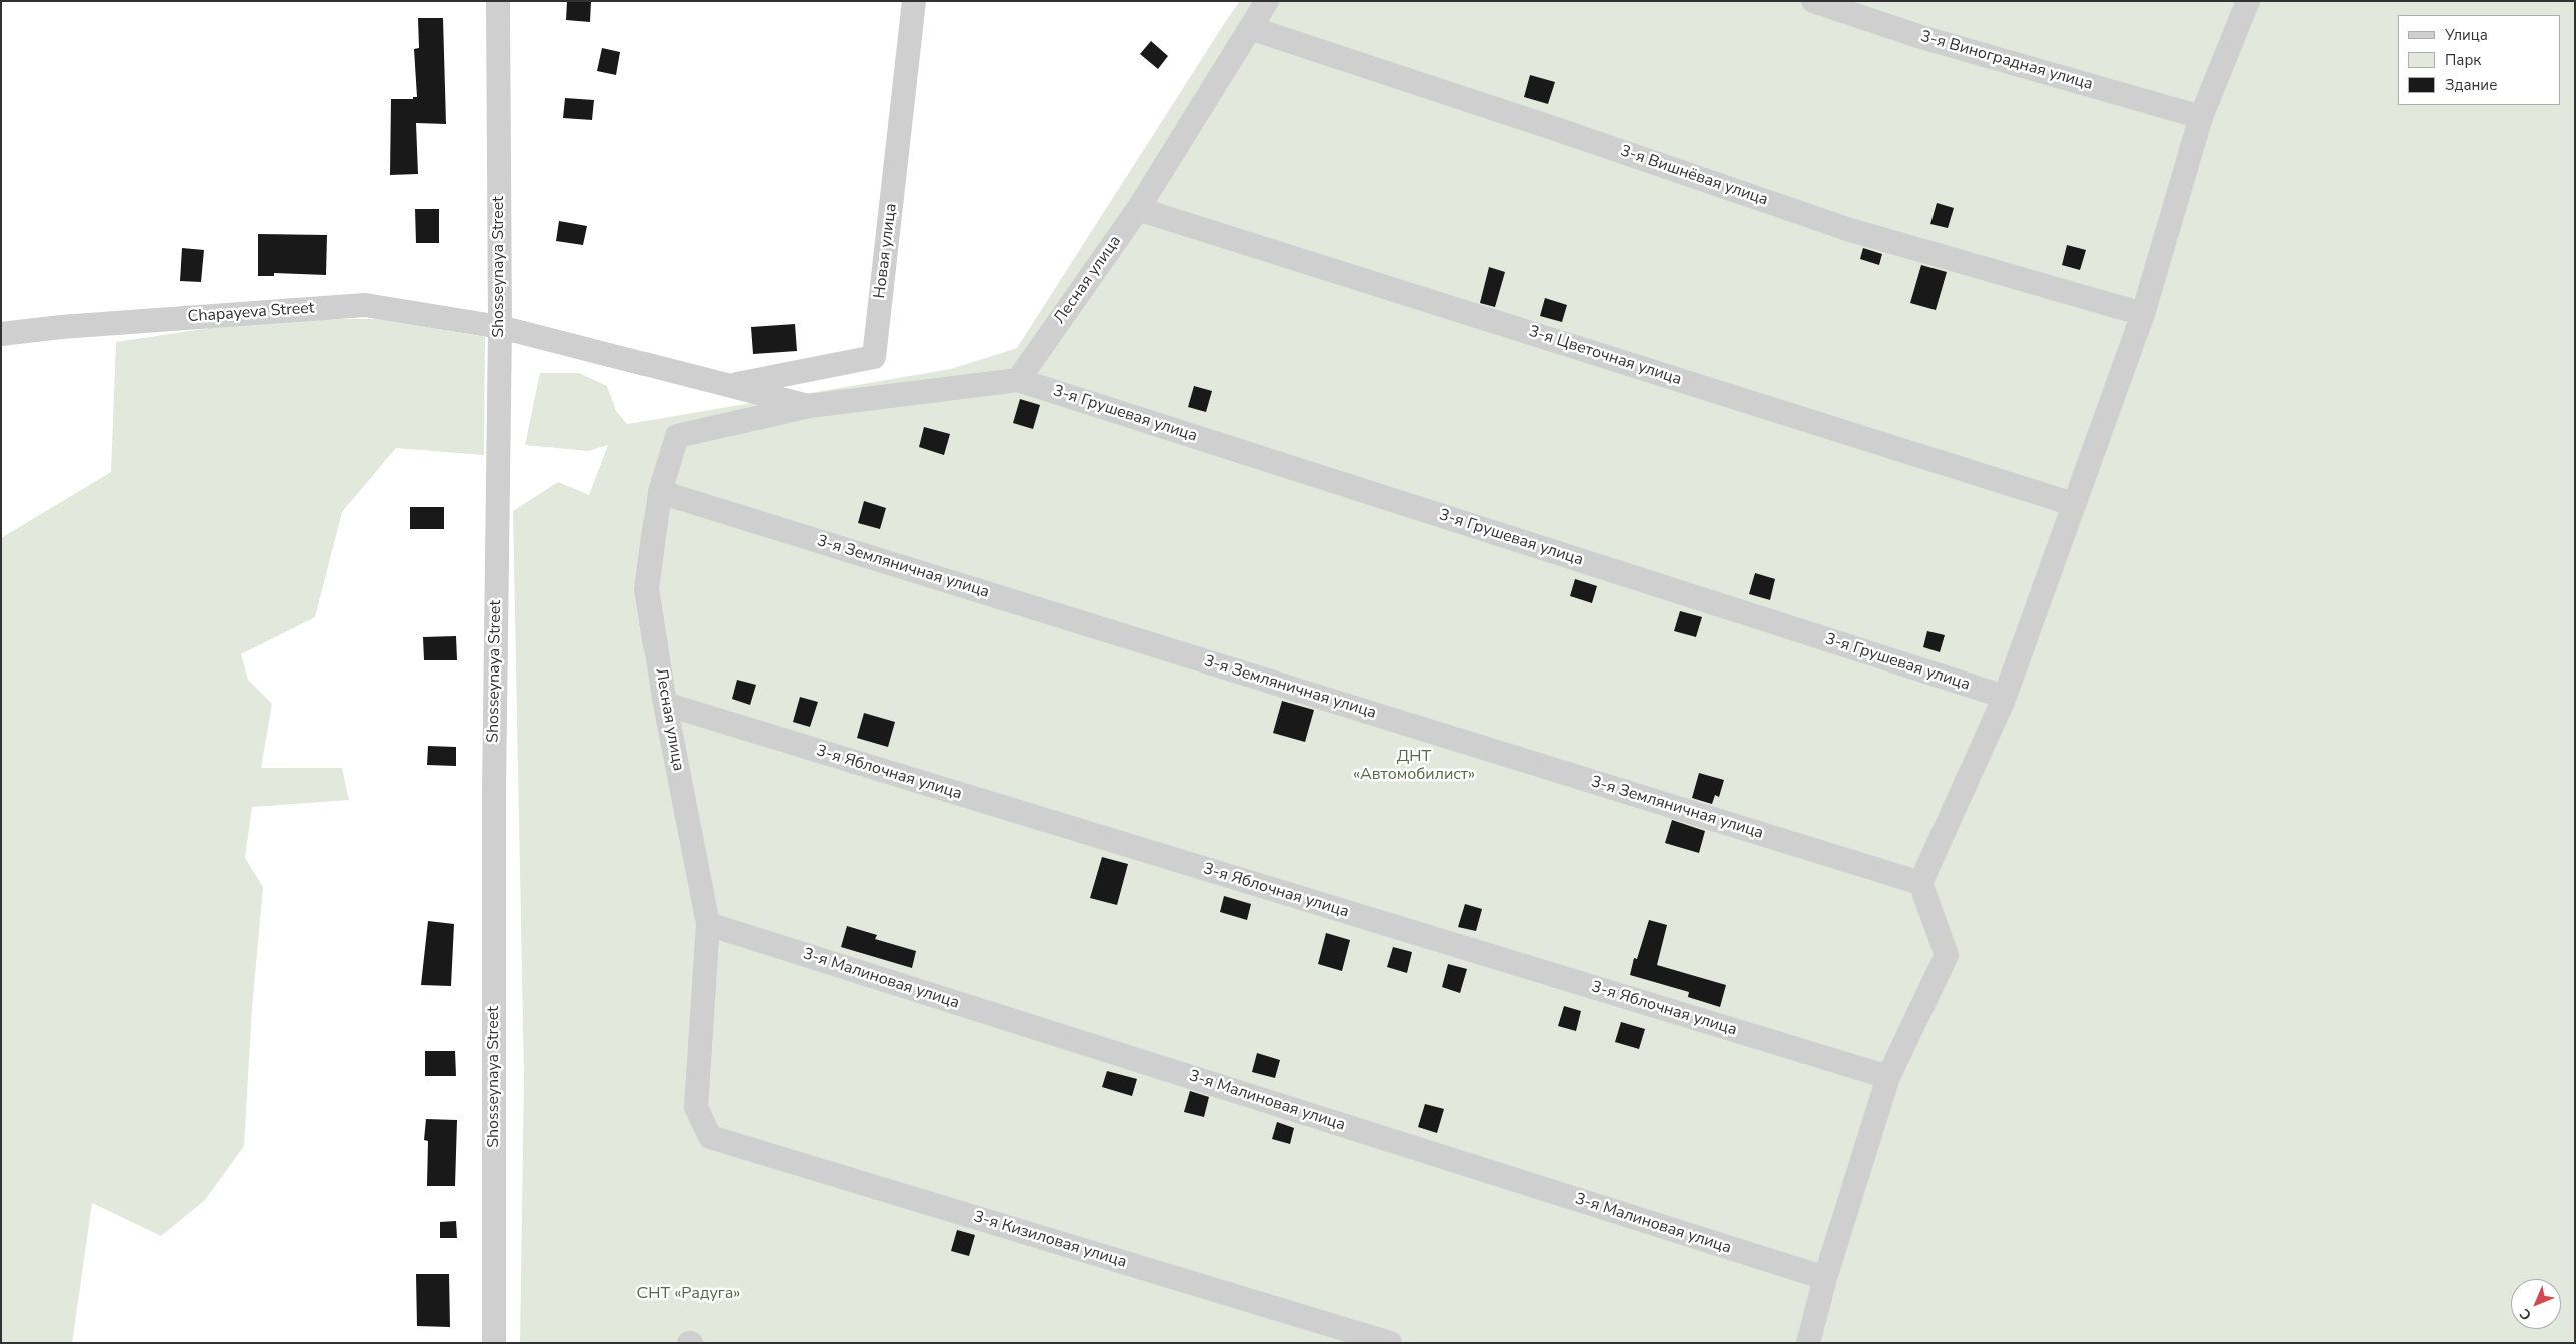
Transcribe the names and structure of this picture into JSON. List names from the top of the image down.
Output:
{
  "streets": {
    "street": [
      "3-я Виноградная улица",
      "3-я Вишнёвая улица",
      "Новая улица",
      "Shosseynaya Street",
      "Лесная улица",
      "Chapayeva Street",
      "3-я Цветочная улица",
      "3-я Грушевая улица",
      "3-я Земляничная улица",
      "3-я Яблочная улица",
      "3-я Малиновая улица",
      "3-я Кизиловая улица"
    ]
  },
  "crossings": [
    ["3-я Вишнёвая улица", "Лесная улица"],
    ["Новая улица", "Лесная улица"],
    ["Shosseynaya Street", "Лесная улица"],
    ["Shosseynaya Street", "Chapayeva Street"],
    ["Лесная улица", "Chapayeva Street"],
    ["Лесная улица", "3-я Цветочная улица"],
    ["Лесная улица", "3-я Грушевая улица"],
    ["Лесная улица", "3-я Земляничная улица"],
    ["Лесная улица", "3-я Яблочная улица"],
    ["Лесная улица", "3-я Малиновая улица"],
    ["Лесная улица", "3-я Кизиловая улица"]
  ],
  "parks": ["ДНТ «Автомобилист»", "СНТ «Радуга»"],
  "legend": ["Улица", "Парк", "Здание"],
  "north": "bottom left"
}
